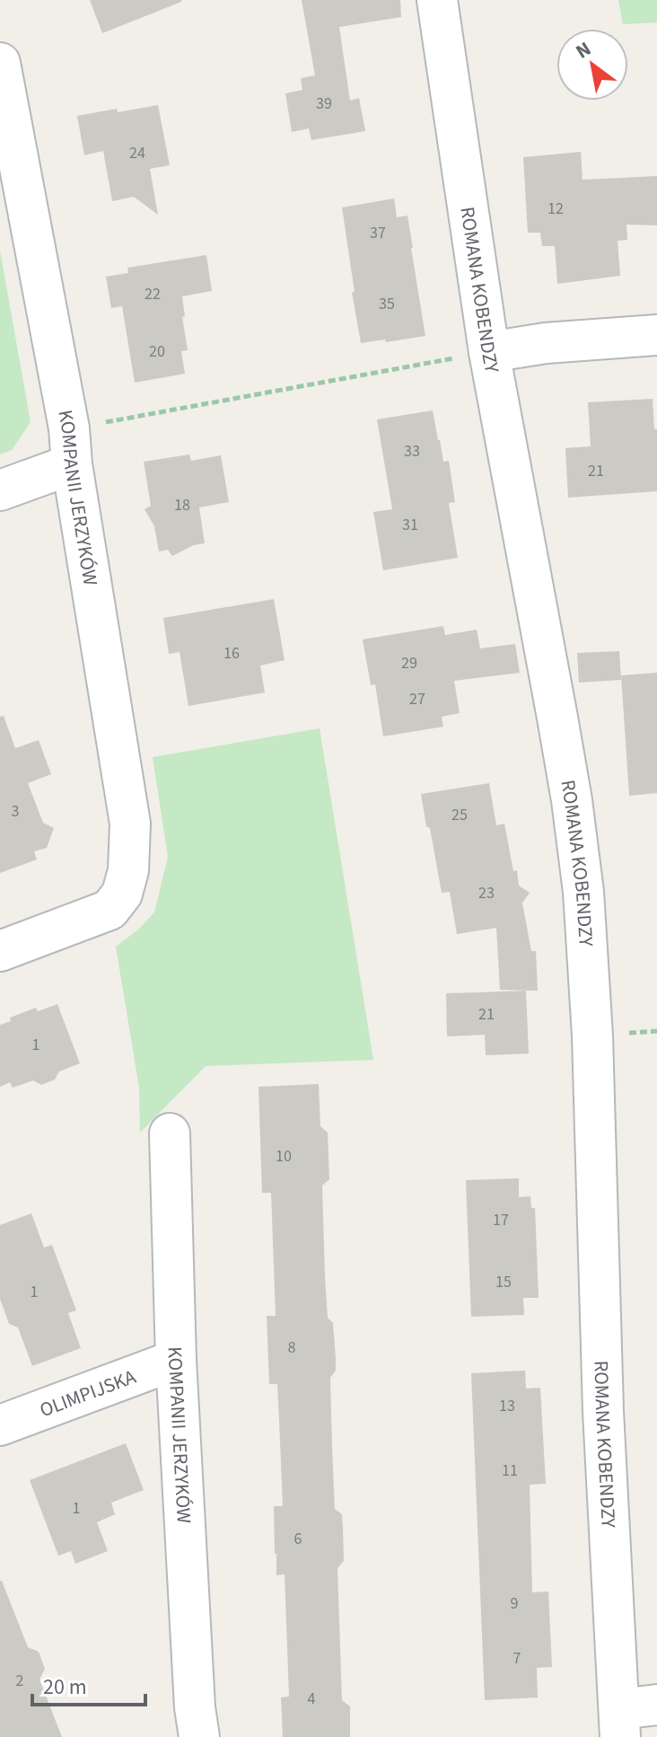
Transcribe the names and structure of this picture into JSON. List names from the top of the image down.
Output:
{
  "streets": {
    "street": ["ROMANA KOBENDZY", "KOMPANII JERZYKÓW", "OLIMPIJSKA"]
  },
  "crossings": [
    ["KOMPANII JERZYKÓW", "OLIMPIJSKA"]
  ],
  "house_numbers": [
    "39",
    "24",
    "12",
    "37",
    "22",
    "35",
    "20",
    "33",
    "21",
    "18",
    "31",
    "16",
    "29",
    "27",
    "3",
    "25",
    "23",
    "21",
    "1",
    "10",
    "17",
    "15",
    "1",
    "8",
    "13",
    "11",
    "1",
    "6",
    "9",
    "7",
    "2",
    "4"
  ],
  "scale_bar": "20 m",
  "north": "top left"
}
